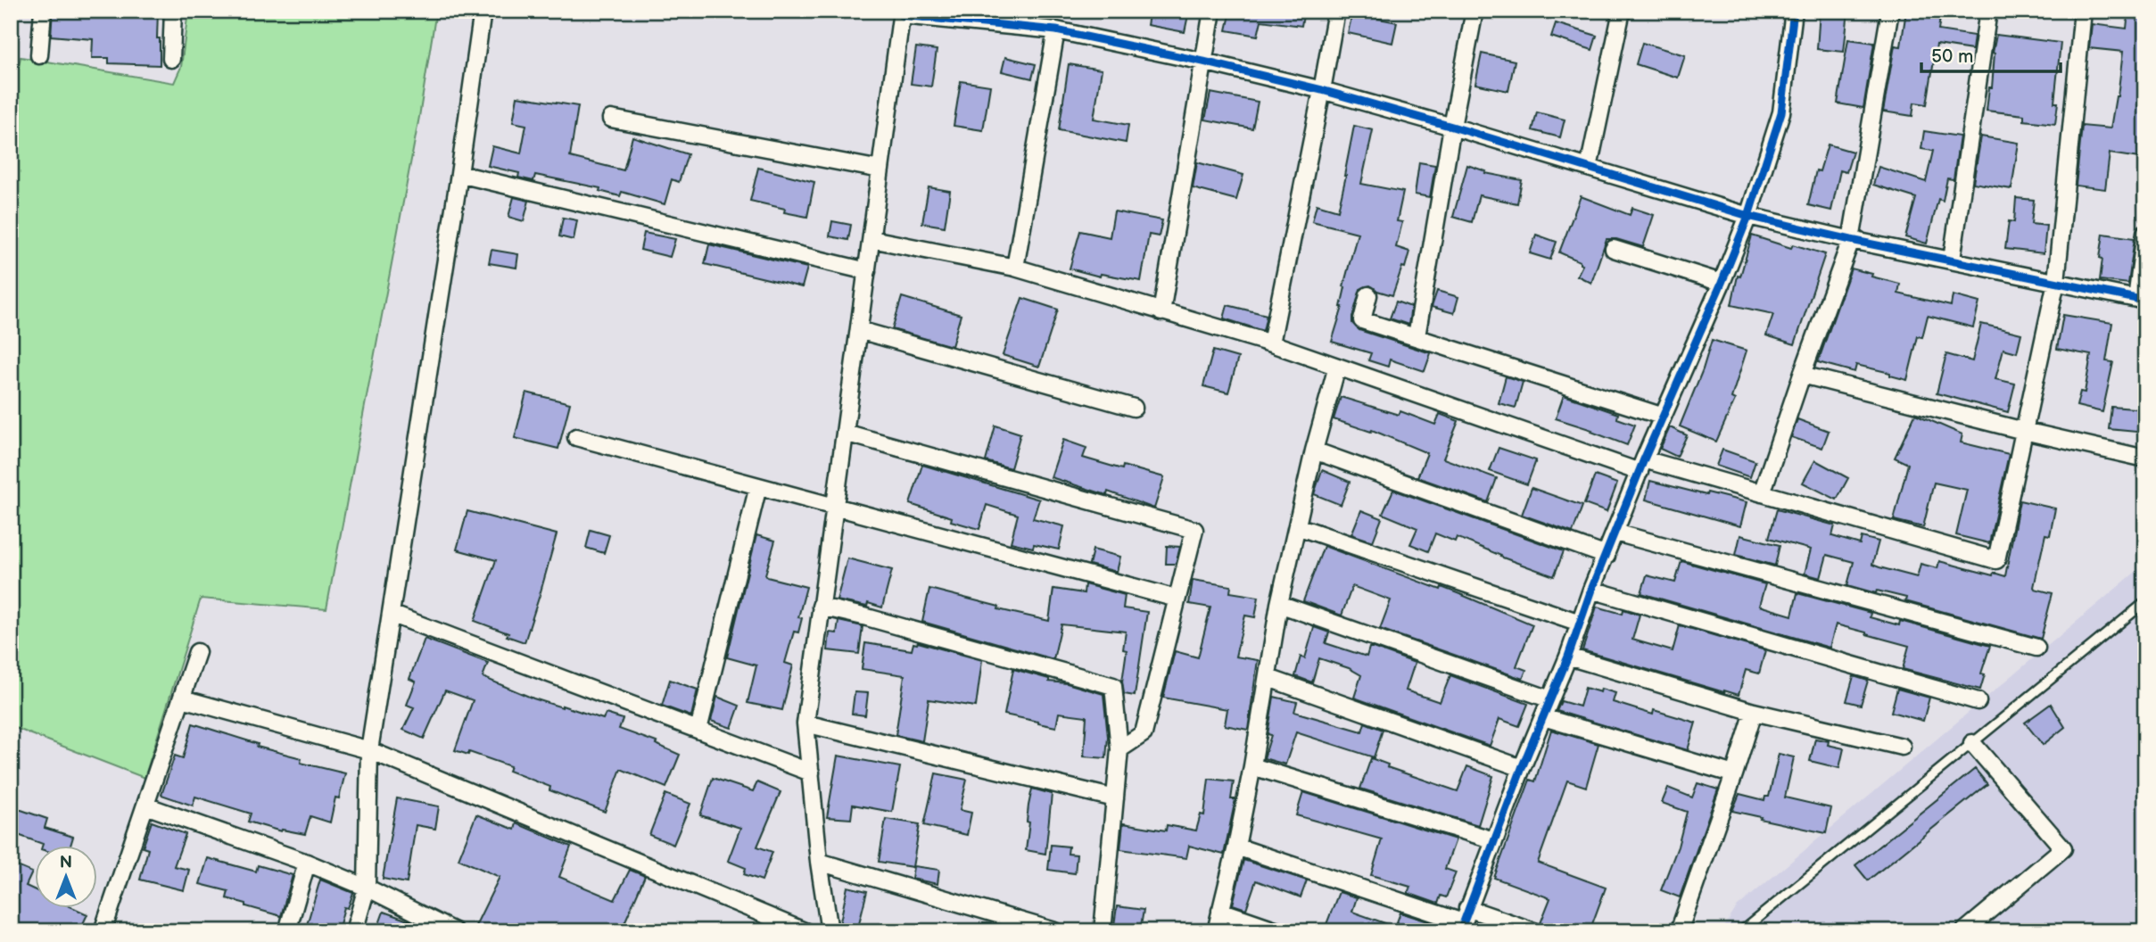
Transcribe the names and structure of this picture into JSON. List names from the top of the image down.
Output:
{
  "scale_bar": "50 m",
  "north": "top"
}
